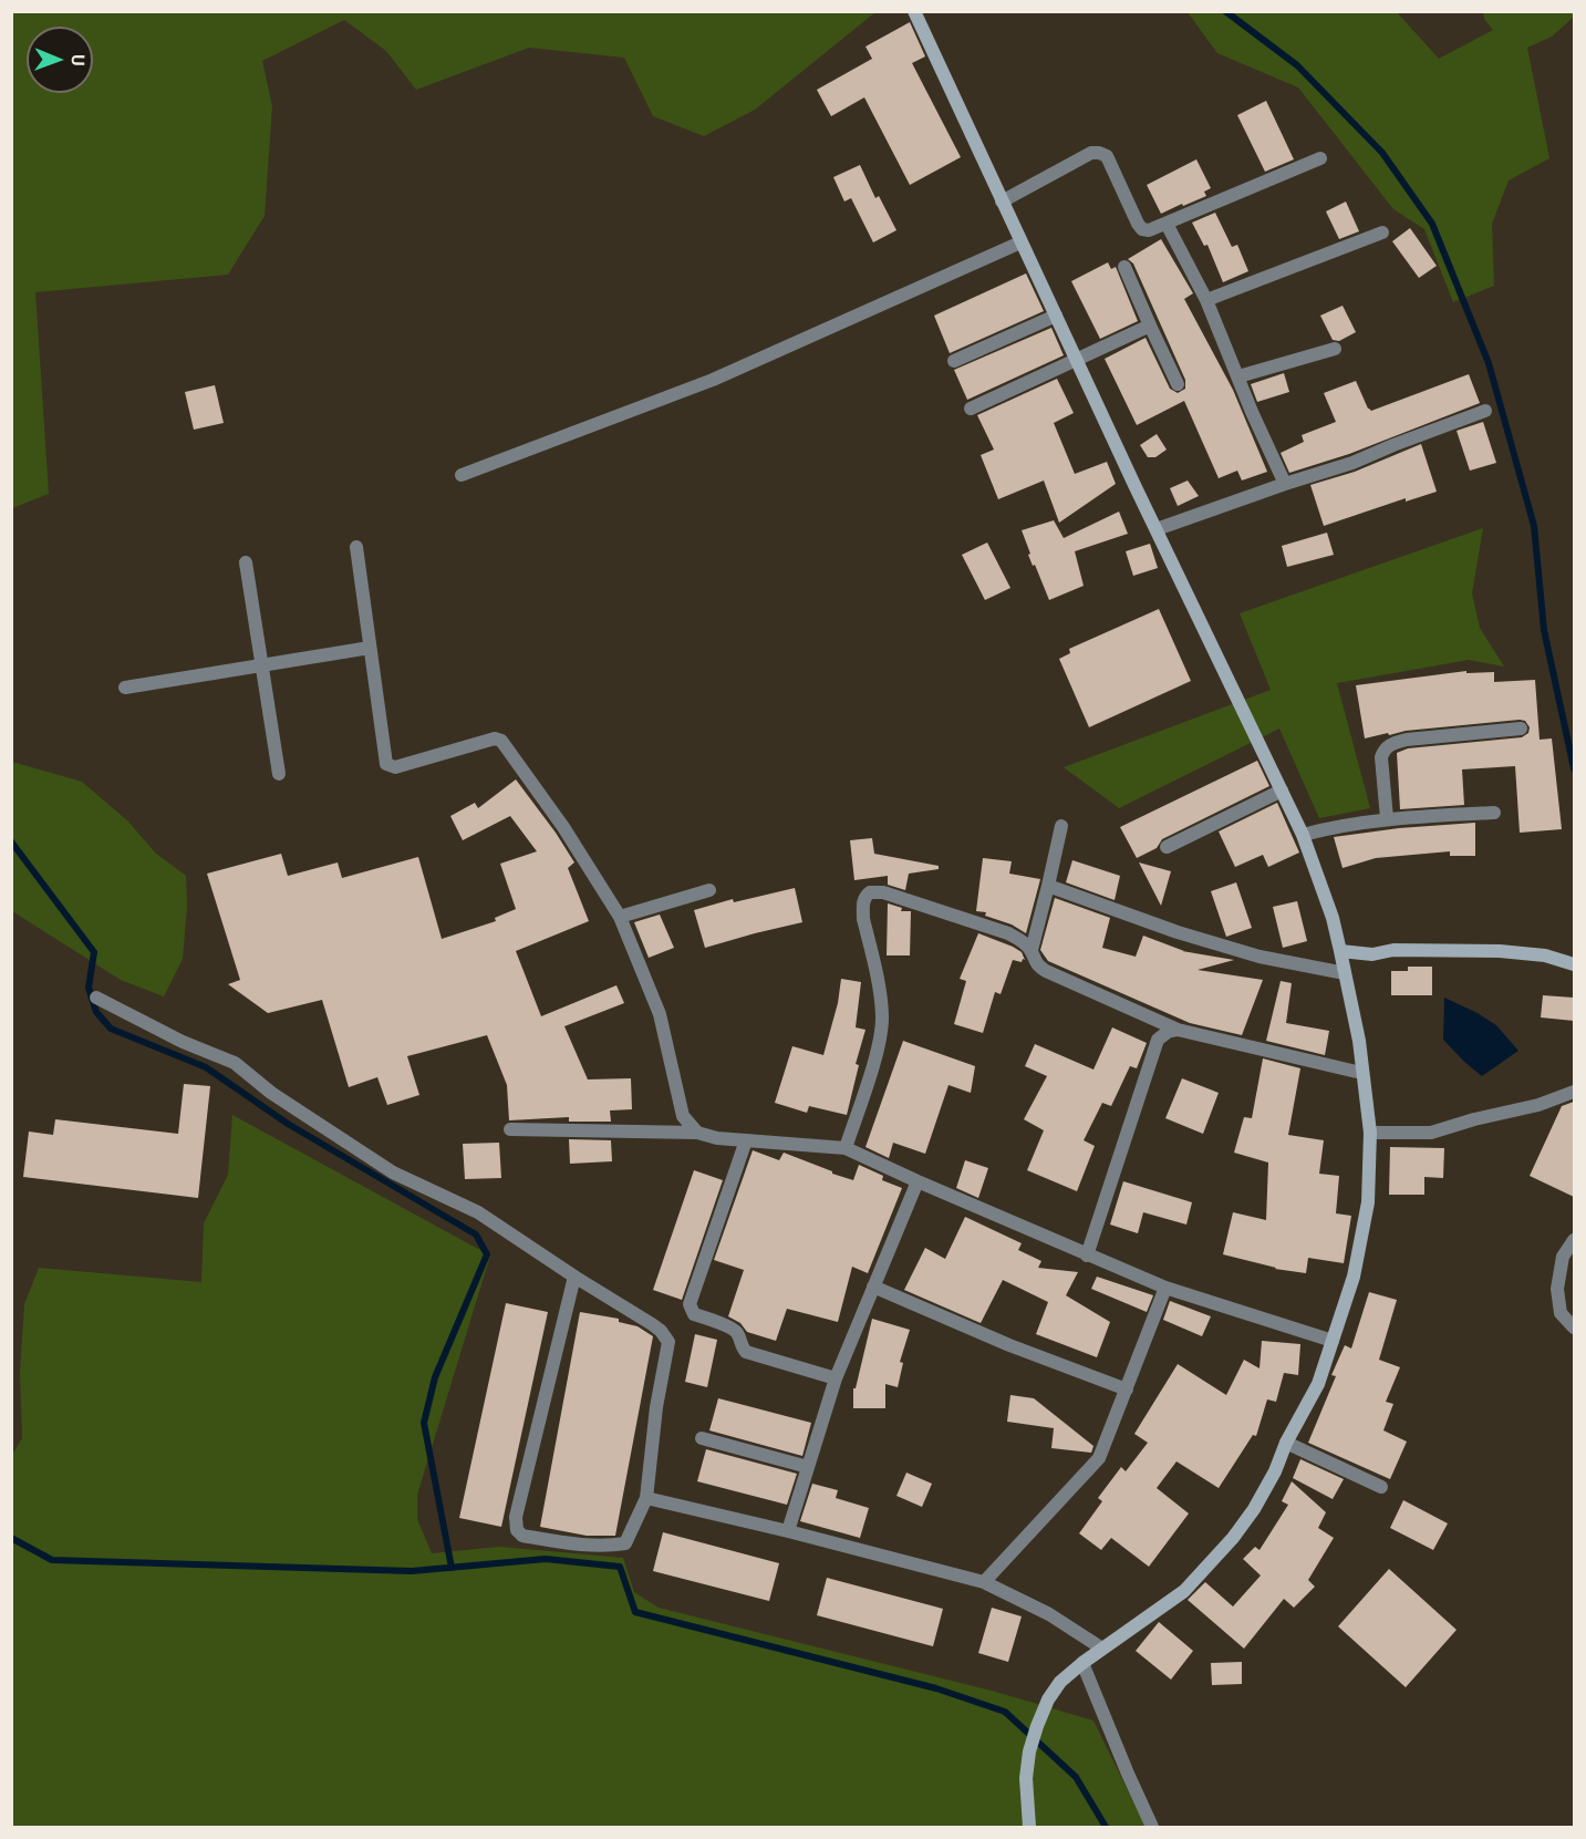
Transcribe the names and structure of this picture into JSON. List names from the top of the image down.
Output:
{
  "north": "right"
}
